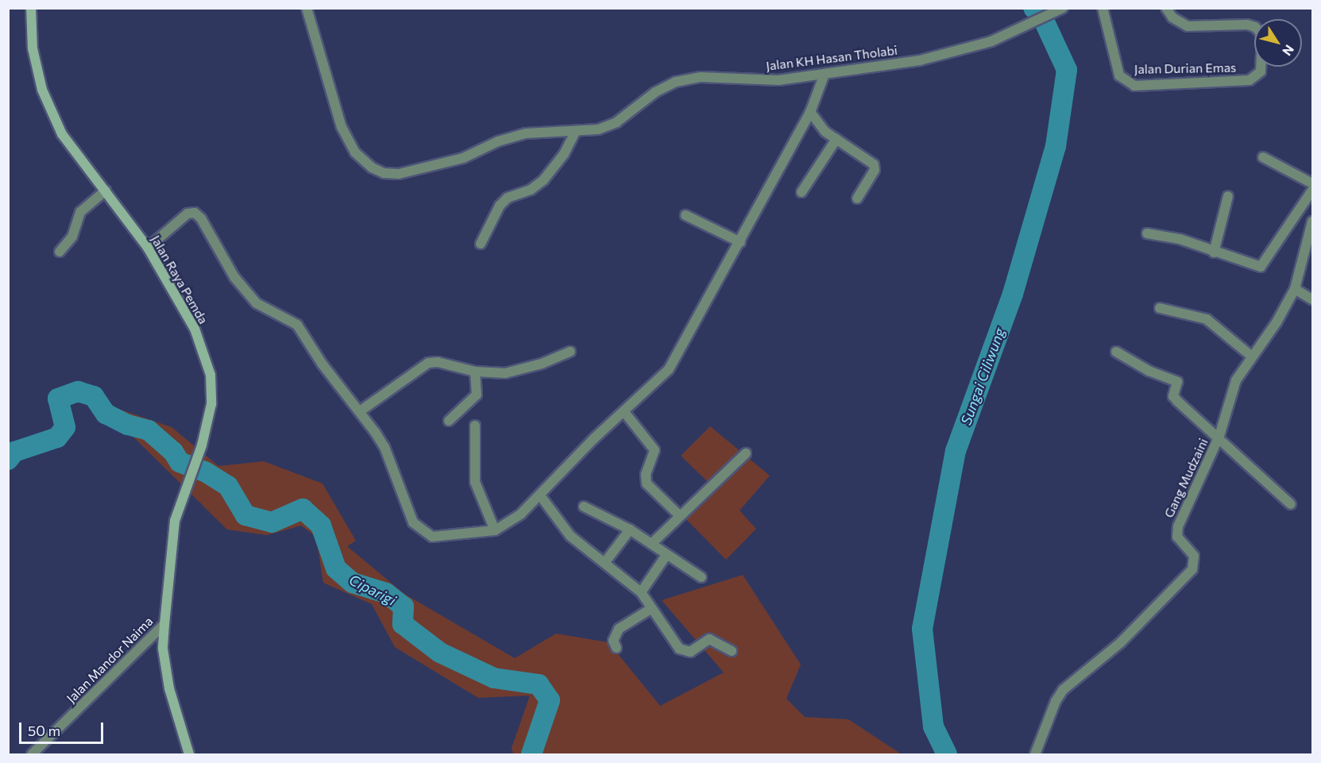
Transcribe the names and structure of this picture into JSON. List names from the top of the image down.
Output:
{
  "streets": {
    "main road": ["Jalan Raya Pemda"],
    "street": [
      "Jalan KH Hasan Tholabi",
      "Jalan Durian Emas",
      "Gang Mudzaini",
      "Jalan Mandor Naima"
    ]
  },
  "crossings": [
    ["Jalan Raya Pemda", "Jalan Mandor Naima"]
  ],
  "water": ["Sungai Ciliwung", "Ciparigi"],
  "scale_bar": "50 m",
  "north": "bottom right"
}
